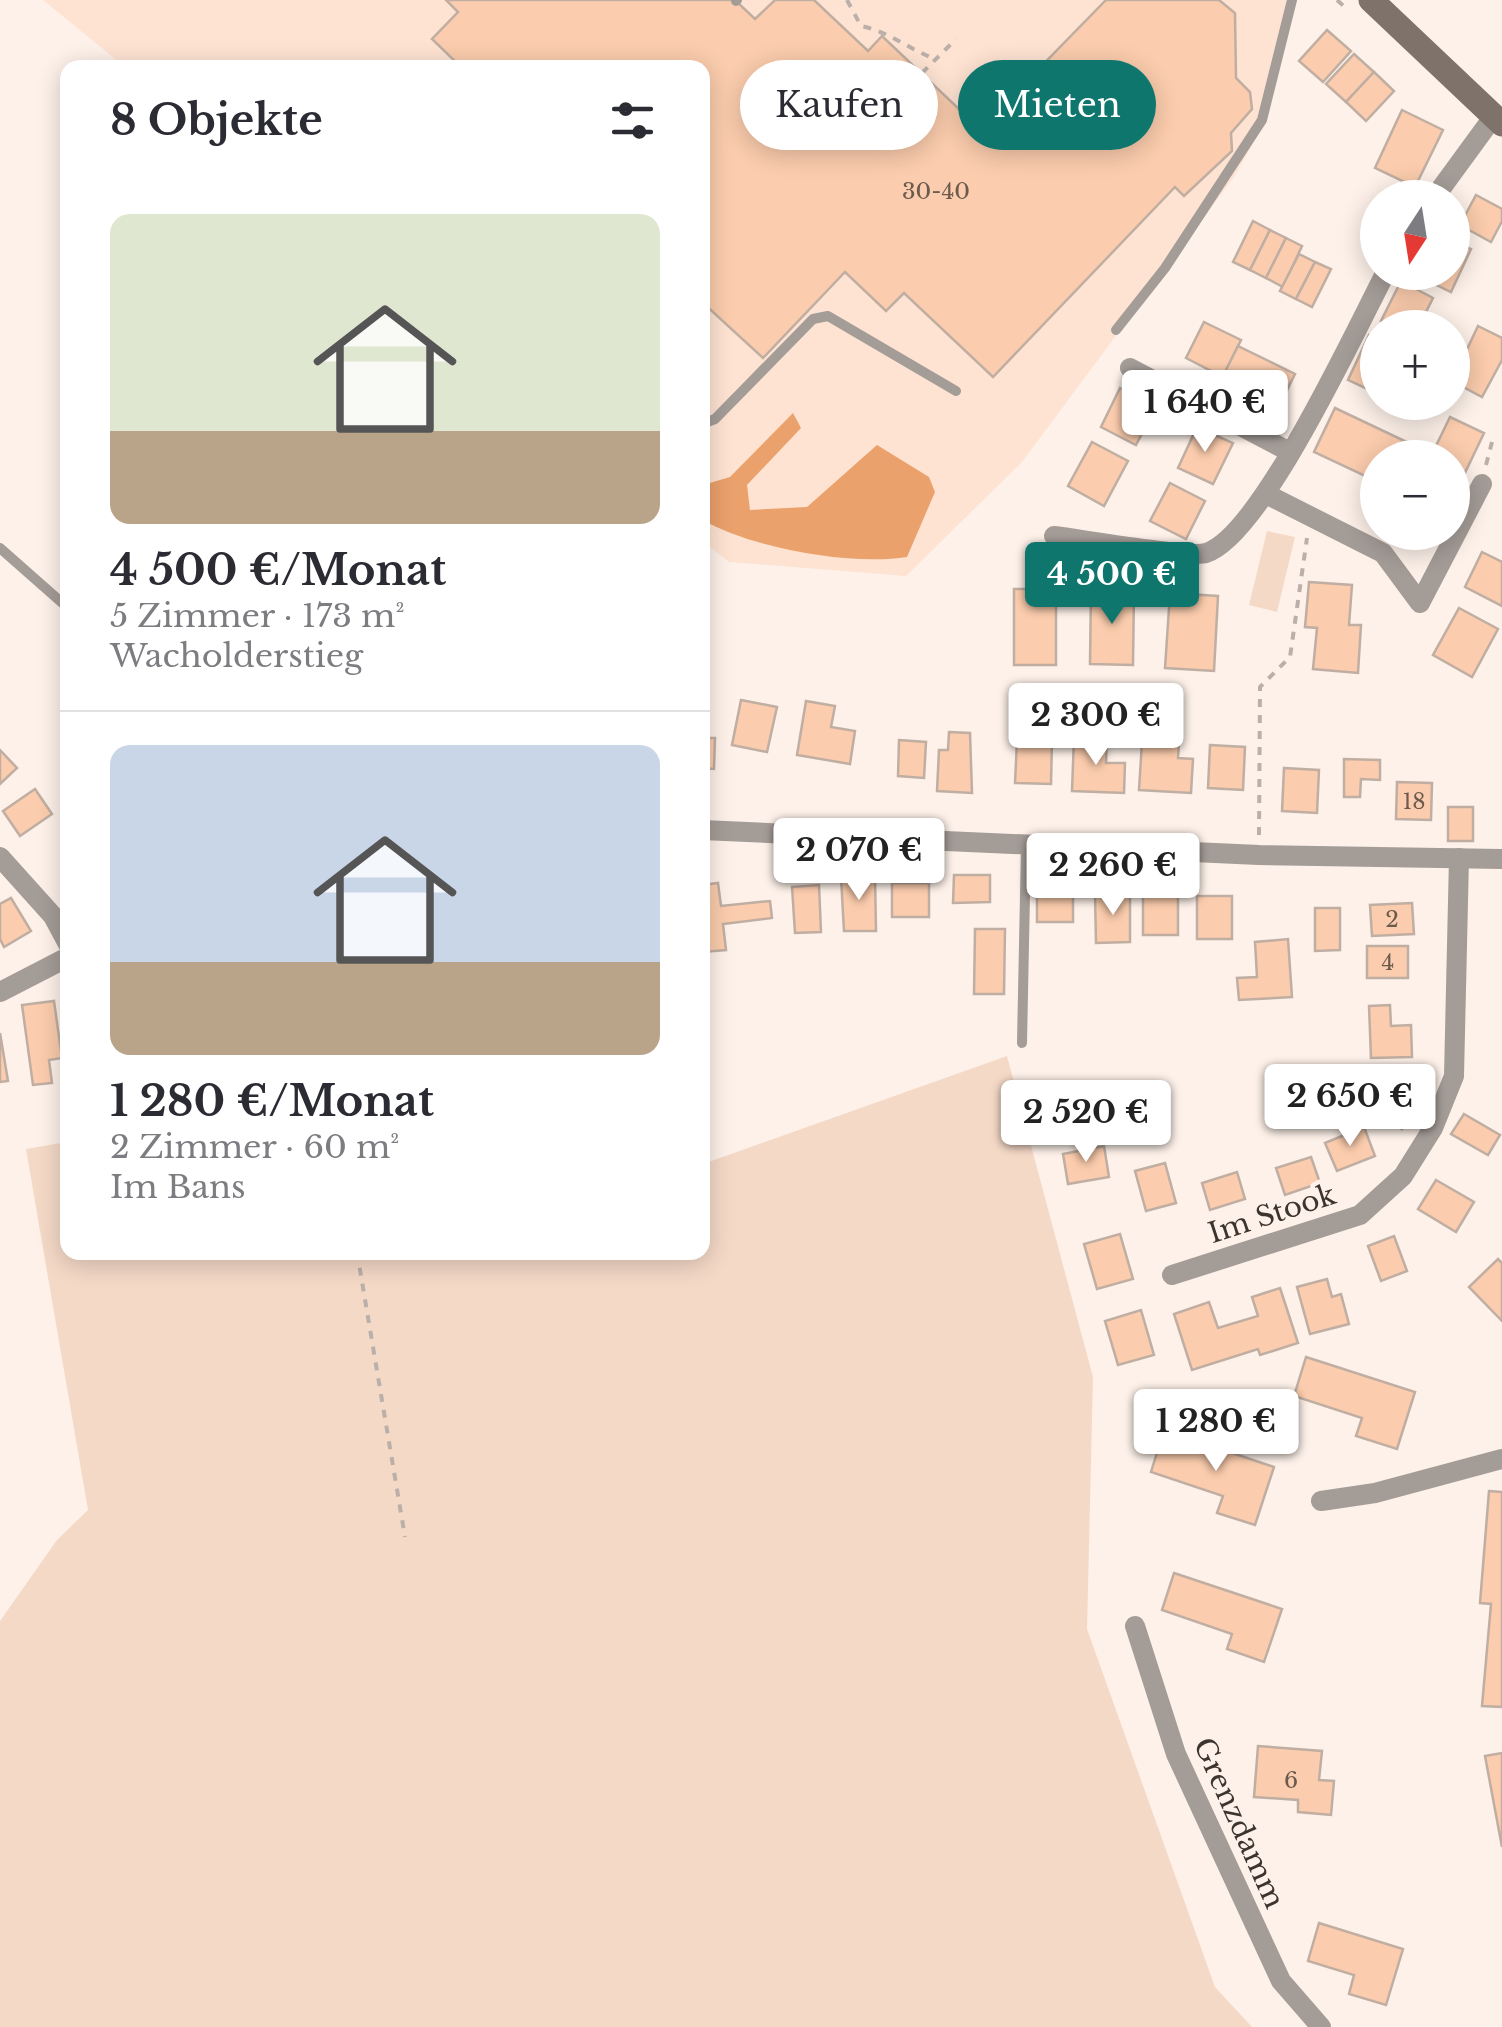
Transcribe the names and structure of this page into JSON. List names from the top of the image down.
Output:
{
  "streets": {
    "street": ["Im Stook", "Grenzdamm"]
  },
  "house_numbers": [
    "30-40",
    "18",
    "2",
    "4",
    "6"
  ],
  "north": "bottom",
  "page": {
    "chip": ["Kaufen", "Mieten"],
    "heading": "8 Objekte",
    "map_buttons": ["+", "−"],
    "list": [
      {
        "name": "4 500 €/Monat",
        "note": "5 Zimmer · 173 m² · Wacholderstieg"
      },
      {
        "name": "1 280 €/Monat",
        "note": "2 Zimmer · 60 m² · Im Bans"
      }
    ],
    "price": [
      "1 640 €",
      "4 500 €",
      "2 300 €",
      "2 070 €",
      "2 260 €",
      "2 650 €",
      "2 520 €",
      "1 280 €"
    ]
  }
}
